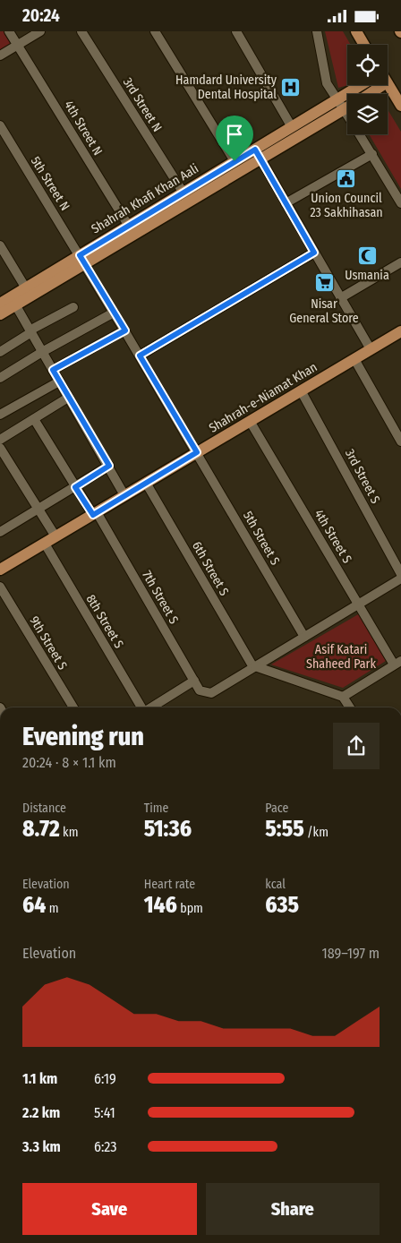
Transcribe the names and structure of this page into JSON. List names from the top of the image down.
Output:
{
  "streets": {
    "main road": ["Shahrah Khafi Khan Aali", "Shahrah-e-Niamat Khan"],
    "street": [
      "3rd Street N",
      "4th Street N",
      "5th Street N",
      "3rd Street S",
      "4th Street S",
      "5th Street S",
      "6th Street S",
      "7th Street S",
      "8th Street S",
      "9th Street S"
    ]
  },
  "crossings": [
    ["3rd Street N", "Shahrah Khafi Khan Aali"],
    ["4th Street N", "Shahrah Khafi Khan Aali"],
    ["5th Street N", "Shahrah Khafi Khan Aali"],
    ["5th Street N", "5th Street S"],
    ["Shahrah-e-Niamat Khan", "3rd Street S"],
    ["Shahrah-e-Niamat Khan", "4th Street S"],
    ["Shahrah-e-Niamat Khan", "5th Street S"],
    ["Shahrah-e-Niamat Khan", "6th Street S"],
    ["Shahrah-e-Niamat Khan", "7th Street S"],
    ["Shahrah-e-Niamat Khan", "8th Street S"],
    ["6th Street S", "7th Street S"]
  ],
  "parks": ["Asif Katari Shaheed Park"],
  "places": {
    "hospital": ["Hamdard University Dental Hospital"],
    "public building": ["Union Council 23 Sakhihasan"],
    "mosque": ["Usmania"],
    "supermarket": ["Nisar General Store"]
  },
  "page": {
    "status": "20:24",
    "heading": ["Evening run", "20:24 · 8 × 1.1 km"],
    "stats": [
      ["Distance", "8.72 km"],
      ["Time", "51:36"],
      ["Pace", "5:55 /km"],
      ["Elevation", "64 m"],
      ["Heart rate", "146 bpm"],
      ["kcal", "635"]
    ],
    "chart": ["Elevation", "189–197 m"],
    "list": [
      {
        "name": "1.1 km",
        "note": "6:19"
      },
      {
        "name": "2.2 km",
        "note": "5:41"
      },
      {
        "name": "3.3 km",
        "note": "6:23"
      }
    ],
    "buttons": ["Save", "Share"]
  }
}
